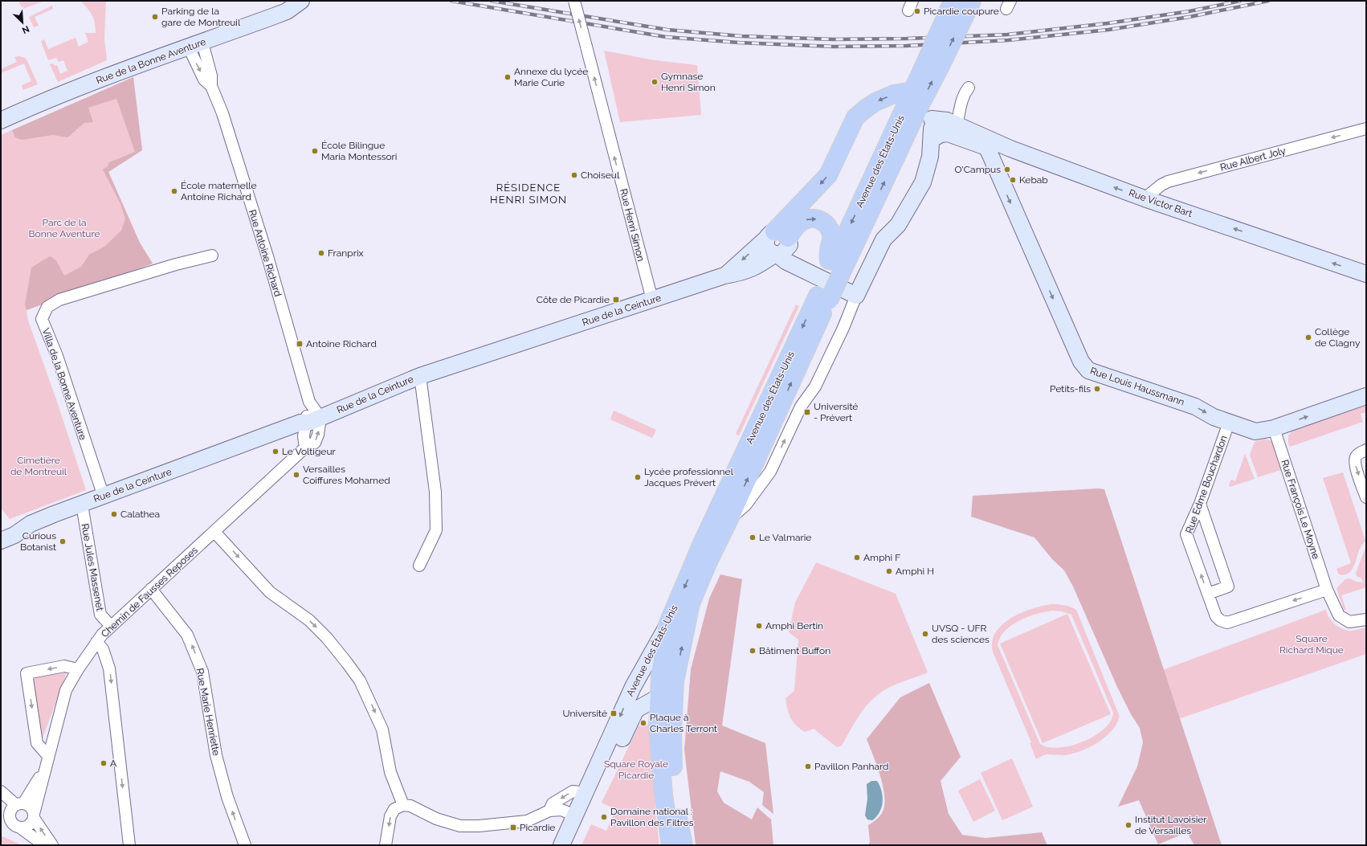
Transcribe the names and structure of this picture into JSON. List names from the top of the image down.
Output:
{
  "streets": {
    "main road": ["Avenue des États-Unis"],
    "street": [
      "Rue de la Bonne Aventure",
      "Rue Albert Joly",
      "Rue Victor Bart",
      "Rue Henri Simon",
      "Rue Antoine Richard",
      "Rue de la Ceinture",
      "Villa de la Bonne Aventure",
      "Rue Louis Haussmann",
      "Rue Edme Bouchardon",
      "Rue François Le Moyne",
      "Rue Jules Massenet",
      "Chemin de Fausses Reposes",
      "Rue Marie Henriette"
    ]
  },
  "crossings": [
    ["Rue de la Bonne Aventure", "Rue Antoine Richard"],
    ["Rue Albert Joly", "Rue Victor Bart"],
    ["Rue Henri Simon", "Rue de la Ceinture"],
    ["Rue Antoine Richard", "Rue de la Ceinture"],
    ["Rue Antoine Richard", "Chemin de Fausses Reposes"],
    ["Rue de la Ceinture", "Villa de la Bonne Aventure"],
    ["Rue de la Ceinture", "Rue Jules Massenet"],
    ["Rue de la Ceinture", "Chemin de Fausses Reposes"],
    ["Rue Louis Haussmann", "Rue Edme Bouchardon"],
    ["Rue Louis Haussmann", "Rue François Le Moyne"],
    ["Rue Edme Bouchardon", "Rue François Le Moyne"],
    ["Rue Jules Massenet", "Chemin de Fausses Reposes"],
    ["Chemin de Fausses Reposes", "Rue Marie Henriette"]
  ],
  "one_way": [
    "Rue Albert Joly",
    "Rue Victor Bart",
    "Rue Henri Simon",
    "Rue Louis Haussmann"
  ],
  "districts": ["RÉSIDENCE HENRI SIMON"],
  "parks": [
    "Parc de la Bonne Aventure",
    "Cimetière de Montreuil",
    "Square Richard Mique",
    "Square Royale Picardie"
  ],
  "places": {
    "other": [
      "Picardie coupure",
      "Parking de la gare de Montreuil",
      "Annexe du lycée Marie Curie",
      "Gymnase Henri Simon",
      "École Bilingue Maria Montessori",
      "O'Campus",
      "Choiseul",
      "Kebab",
      "École maternelle Antoine Richard",
      "Franprix",
      "Collège de Clagny",
      "Petits-fils",
      "Le Voltigeur",
      "Versailles Coiffures Mohamed",
      "Lycée professionnel Jacques Prévert",
      "Calathea",
      "Le Valmarie",
      "Curious Botanist",
      "Amphi F",
      "Amphi H",
      "Amphi Bertin",
      "UVSQ - UFR des sciences",
      "Bâtiment Buffon",
      "Plaque à Charles Terront",
      "A",
      "Pavillon Panhard",
      "Domaine national : Pavillon des Filtres",
      "Institut Lavoisier de Versailles"
    ],
    "transit": [
      "Côte de Picardie",
      "Antoine Richard",
      "Université - Prévert",
      "Université",
      "Picardie"
    ]
  },
  "north": "bottom right"
}
